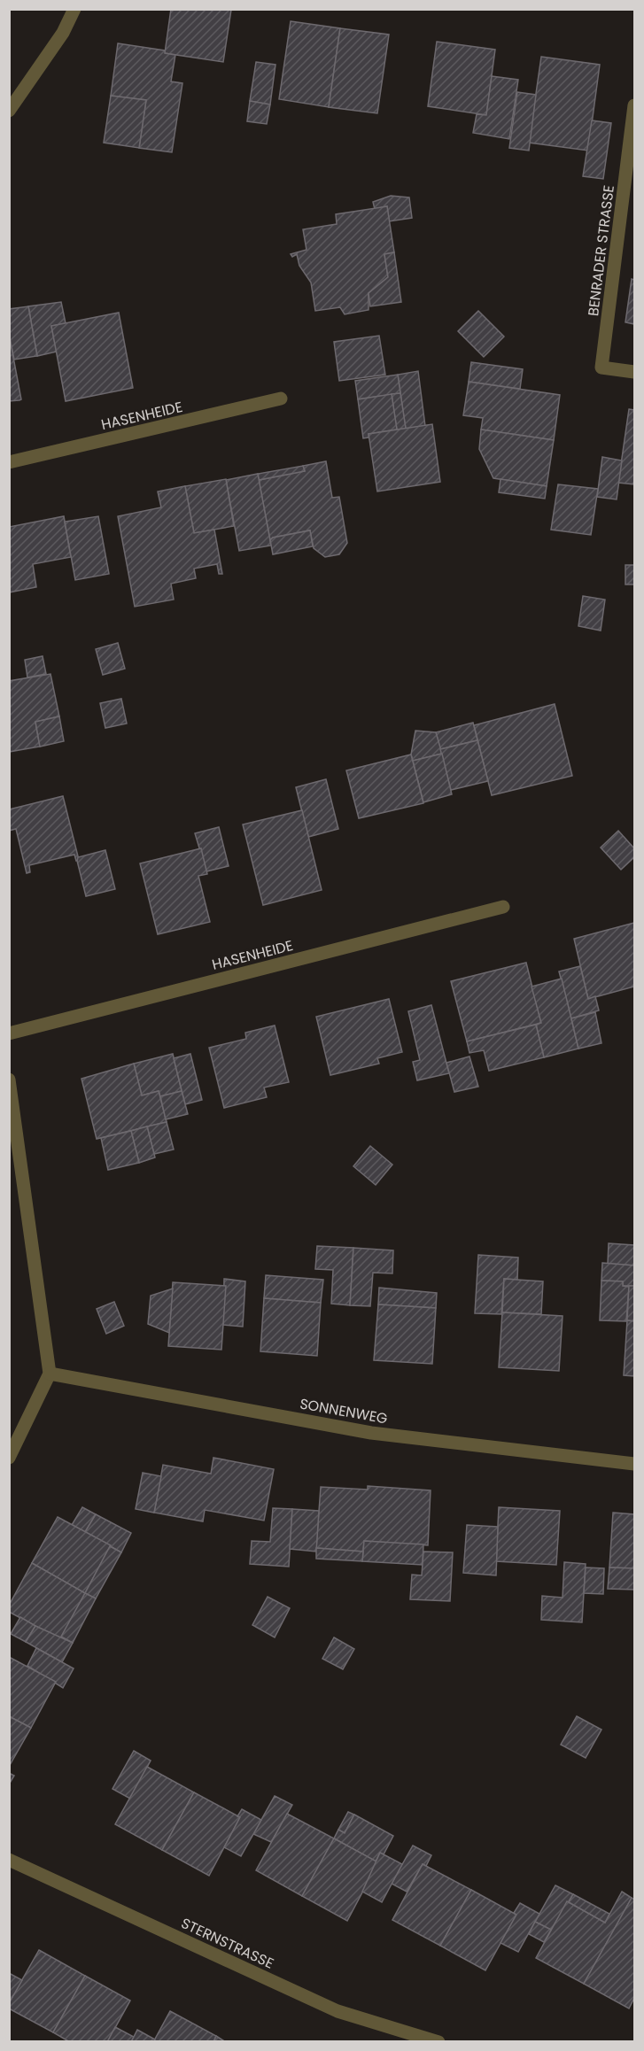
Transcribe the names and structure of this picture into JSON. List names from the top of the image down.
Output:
{
  "streets": {
    "street": [
      "BENRADER STRASSE",
      "HASENHEIDE",
      "SONNENWEG",
      "STERNSTRASSE"
    ]
  }
}
